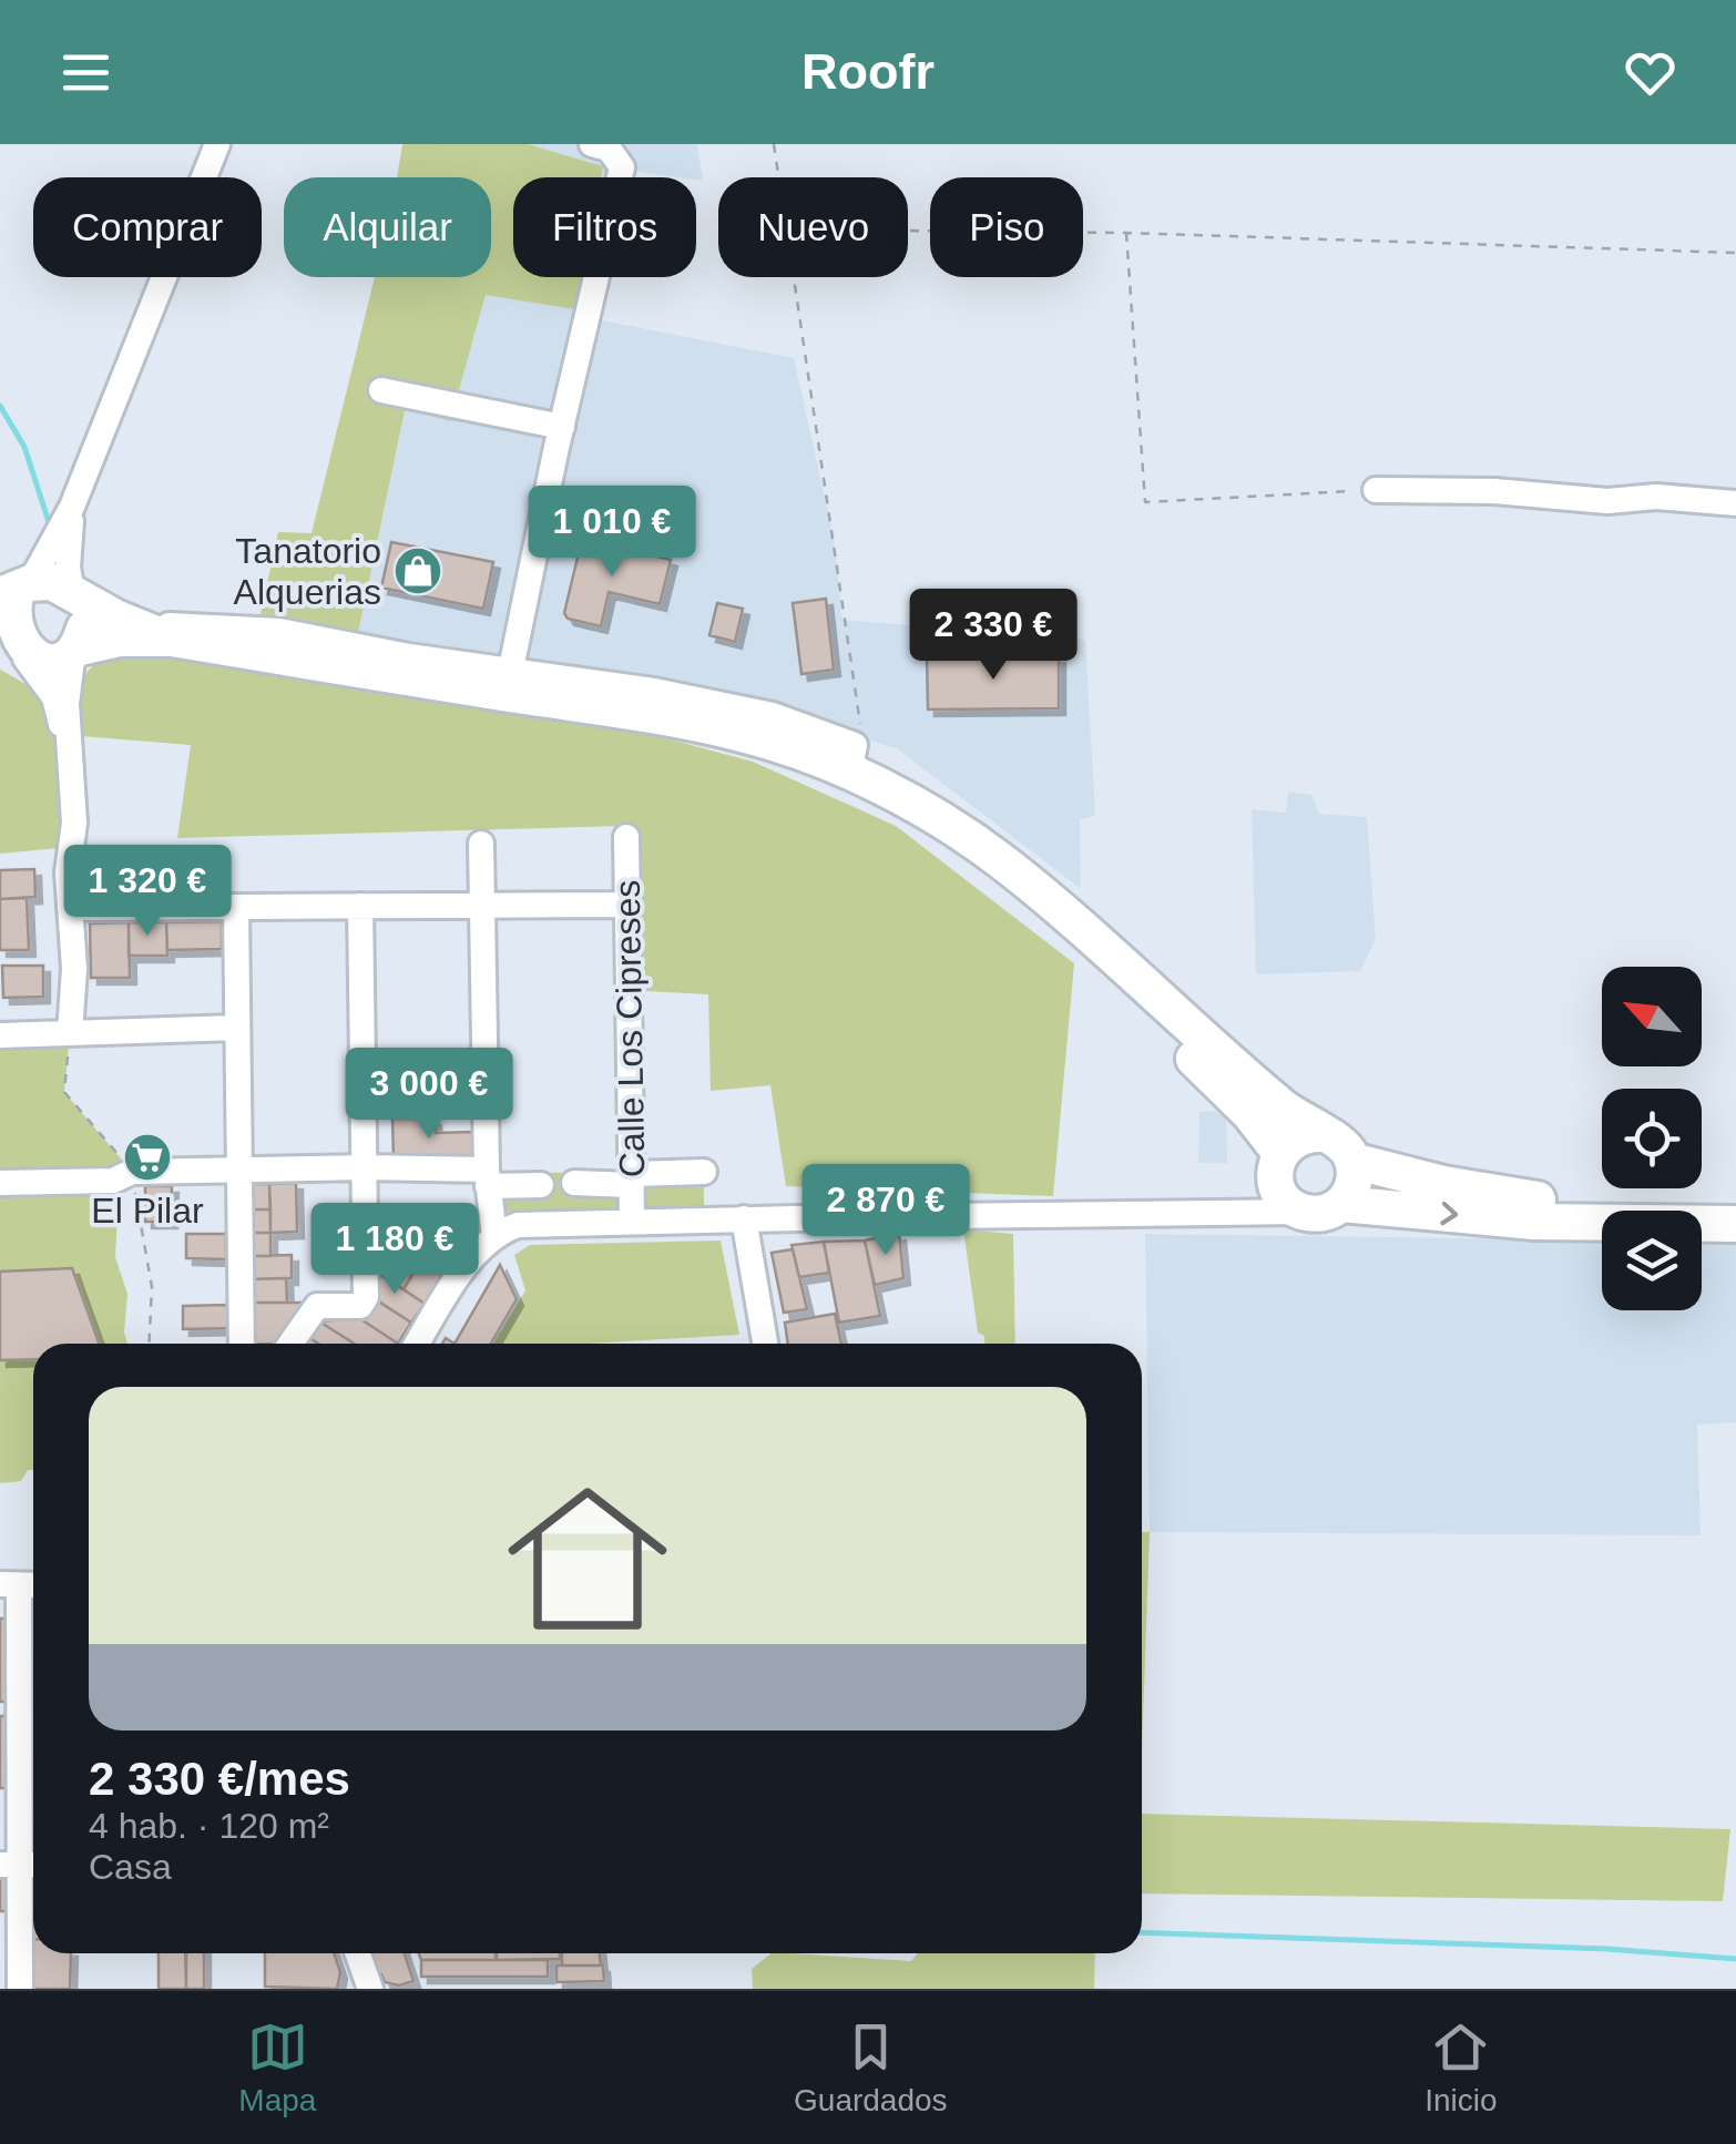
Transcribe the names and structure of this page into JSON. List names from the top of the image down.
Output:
{
  "streets": {
    "street": ["Calle Los Cipreses"]
  },
  "places": {
    "shop": ["Tanatorio Alquerias"],
    "supermarket": ["El Pilar"]
  },
  "north": "top left",
  "page": {
    "header": "Roofr",
    "chip": [
      "Comprar",
      "Alquilar",
      "Filtros",
      "Nuevo",
      "Piso"
    ],
    "price": [
      "1 010 €",
      "2 330 €",
      "1 320 €",
      "3 000 €",
      "2 870 €",
      "1 180 €"
    ],
    "list": [
      {
        "name": "2 330 €/mes",
        "note": "4 hab. · 120 m² · Casa"
      }
    ],
    "tabs": ["Mapa", "Guardados", "Inicio"]
  }
}
